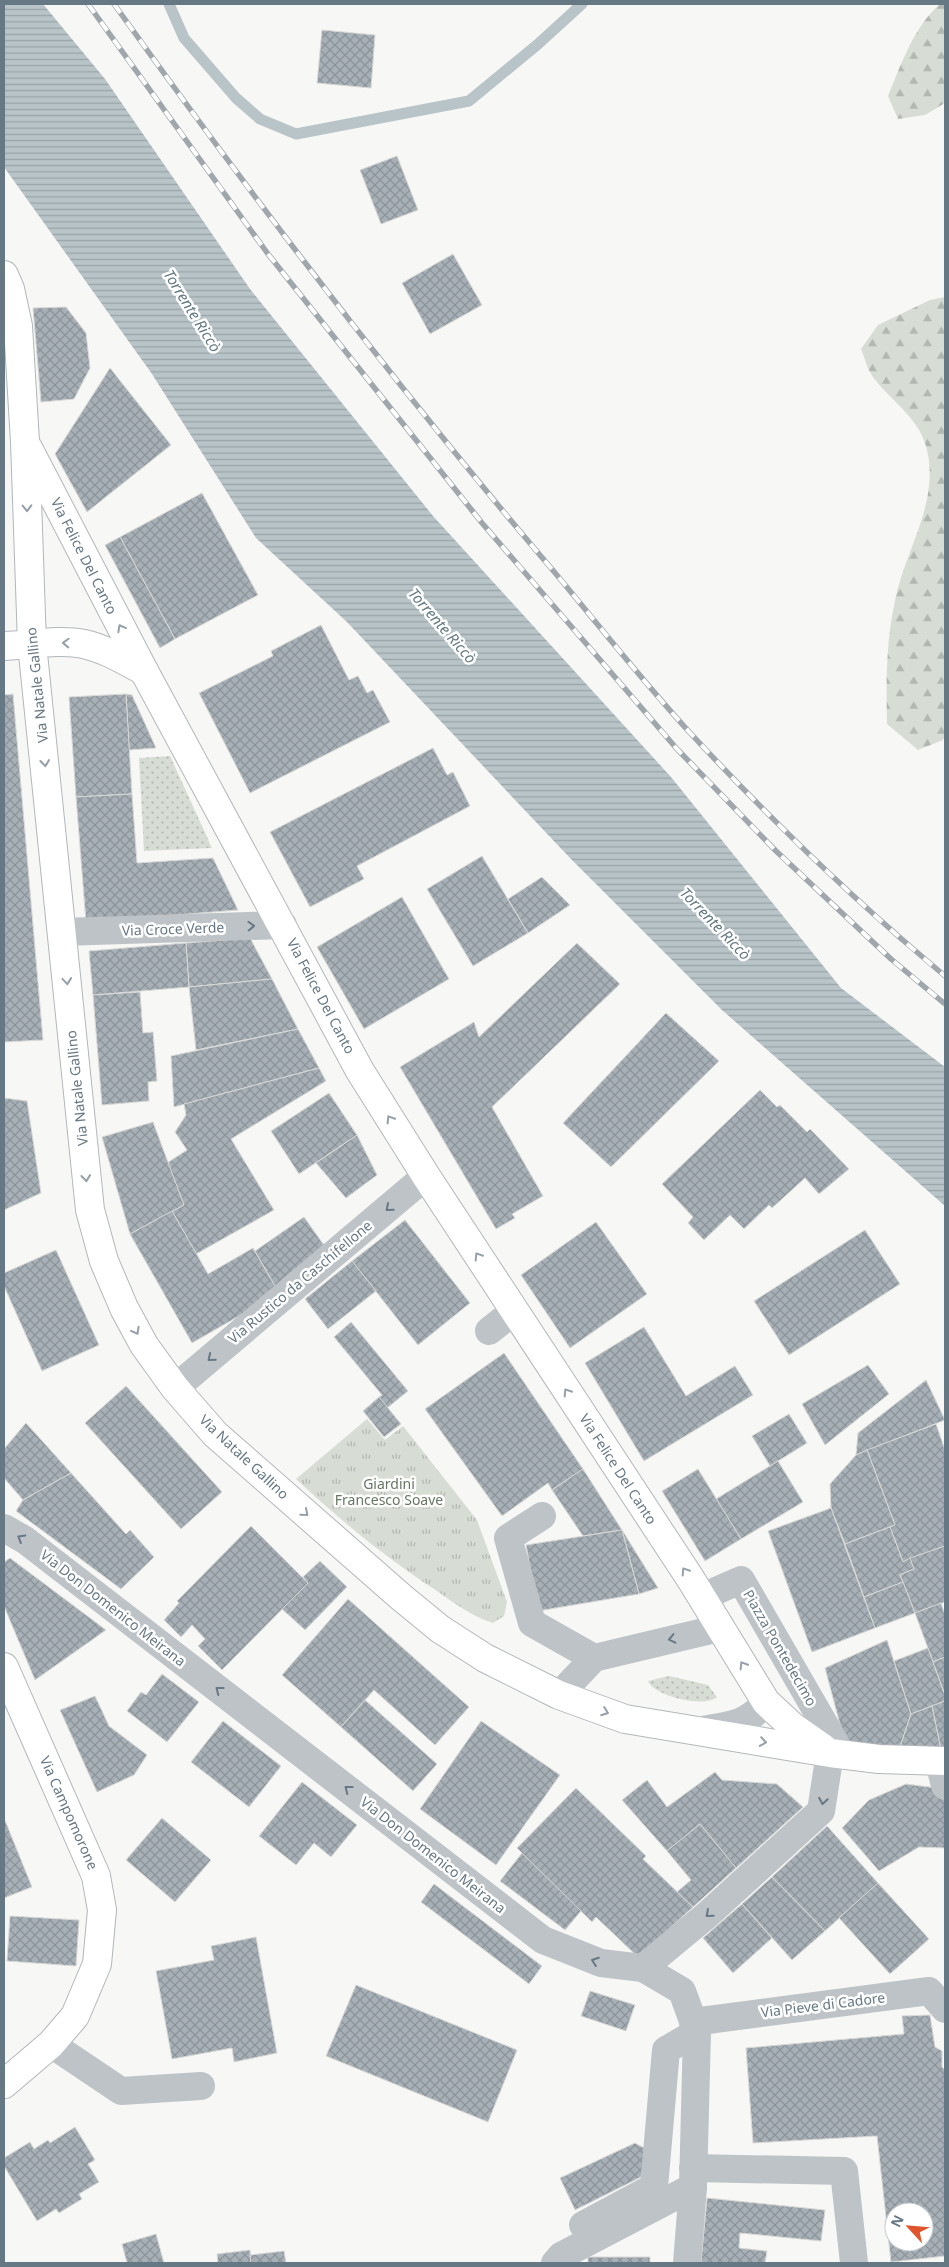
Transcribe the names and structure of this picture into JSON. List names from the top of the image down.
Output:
{
  "streets": {
    "main road": ["Via Felice Del Canto", "Via Natale Gallino", "Via Campomorone"],
    "street": [
      "Via Croce Verde",
      "Via Rustico da Caschifellone",
      "Via Don Domenico Meirana",
      "Piazza Pontedecimo",
      "Via Pieve di Cadore"
    ]
  },
  "crossings": [
    ["Via Felice Del Canto", "Via Natale Gallino"],
    ["Via Felice Del Canto", "Via Croce Verde"],
    ["Via Felice Del Canto", "Via Rustico da Caschifellone"],
    ["Via Felice Del Canto", "Piazza Pontedecimo"],
    ["Via Natale Gallino", "Via Croce Verde"],
    ["Via Natale Gallino", "Via Rustico da Caschifellone"]
  ],
  "one_way": [
    "Via Felice Del Canto",
    "Via Natale Gallino",
    "Via Croce Verde",
    "Via Rustico da Caschifellone",
    "Via Don Domenico Meirana"
  ],
  "water": ["Torrente Riccò"],
  "parks": ["Giardini Francesco Soave"],
  "north": "top left"
}
